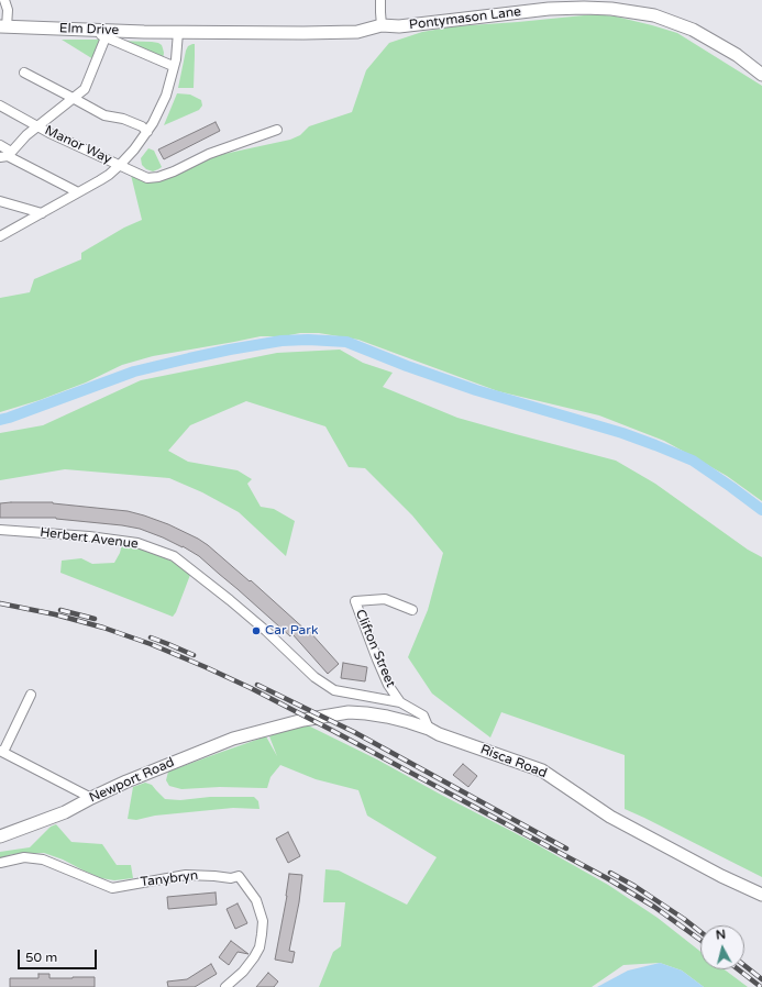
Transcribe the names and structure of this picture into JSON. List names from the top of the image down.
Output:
{
  "streets": {
    "main road": [
      "Pontymason Lane",
      "Elm Drive",
      "Risca Road",
      "Newport Road"
    ],
    "street": [
      "Manor Way",
      "Herbert Avenue",
      "Clifton Street",
      "Tanybryn"
    ]
  },
  "crossings": [
    ["Pontymason Lane", "Elm Drive"],
    ["Pontymason Lane", "Manor Way"],
    ["Elm Drive", "Manor Way"],
    ["Herbert Avenue", "Clifton Street"],
    ["Herbert Avenue", "Risca Road"],
    ["Risca Road", "Newport Road"]
  ],
  "places": ["Car Park"],
  "scale_bar": "50 m",
  "north": "top"
}
